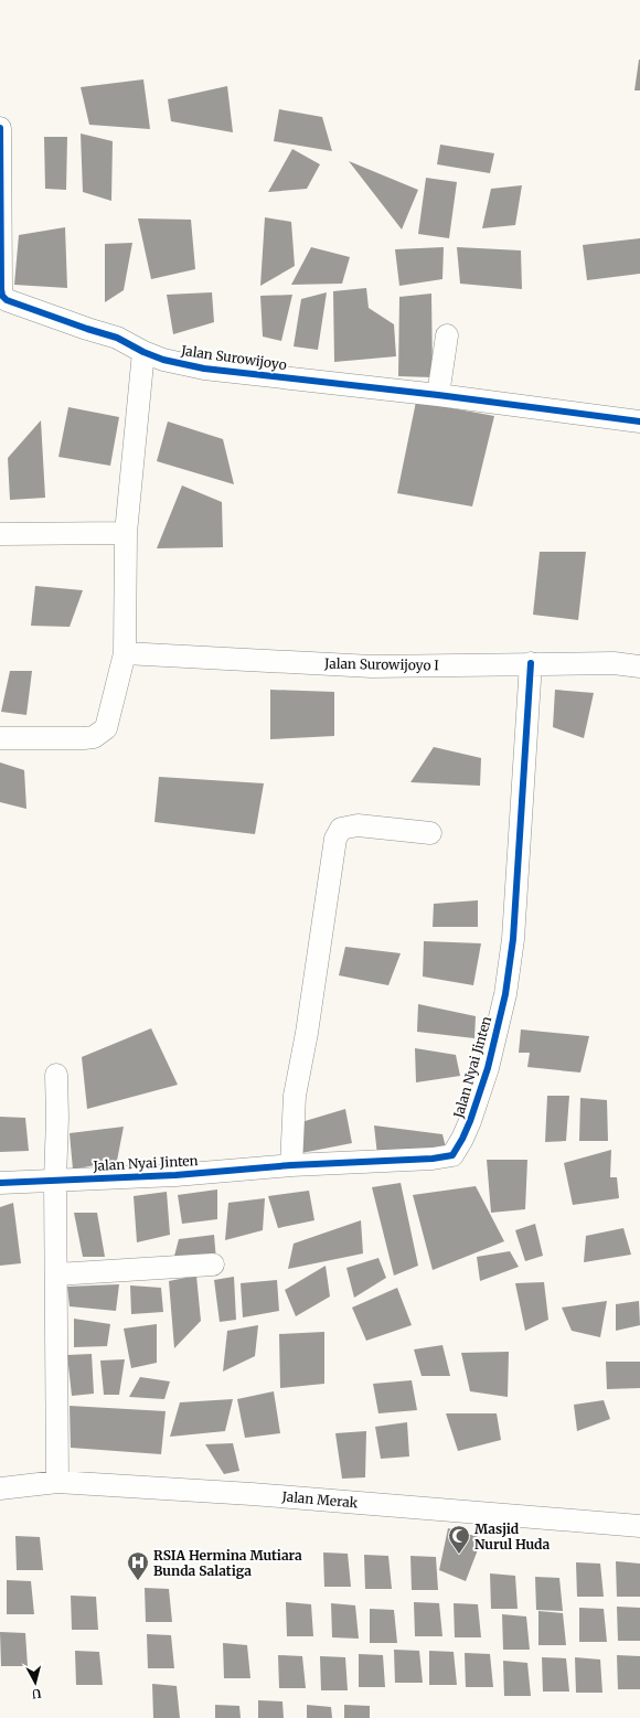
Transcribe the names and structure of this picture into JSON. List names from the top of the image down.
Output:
{
  "streets": {
    "street": [
      "Jalan Surowijoyo",
      "Jalan Surowijoyo I",
      "Jalan Nyai Jinten",
      "Jalan Merak"
    ]
  },
  "crossings": [
    ["Jalan Surowijoyo I", "Jalan Nyai Jinten"]
  ],
  "places": {
    "mosque": ["Masjid Nurul Huda"],
    "hospital": ["RSIA Hermina Mutiara Bunda Salatiga"]
  },
  "north": "bottom"
}
